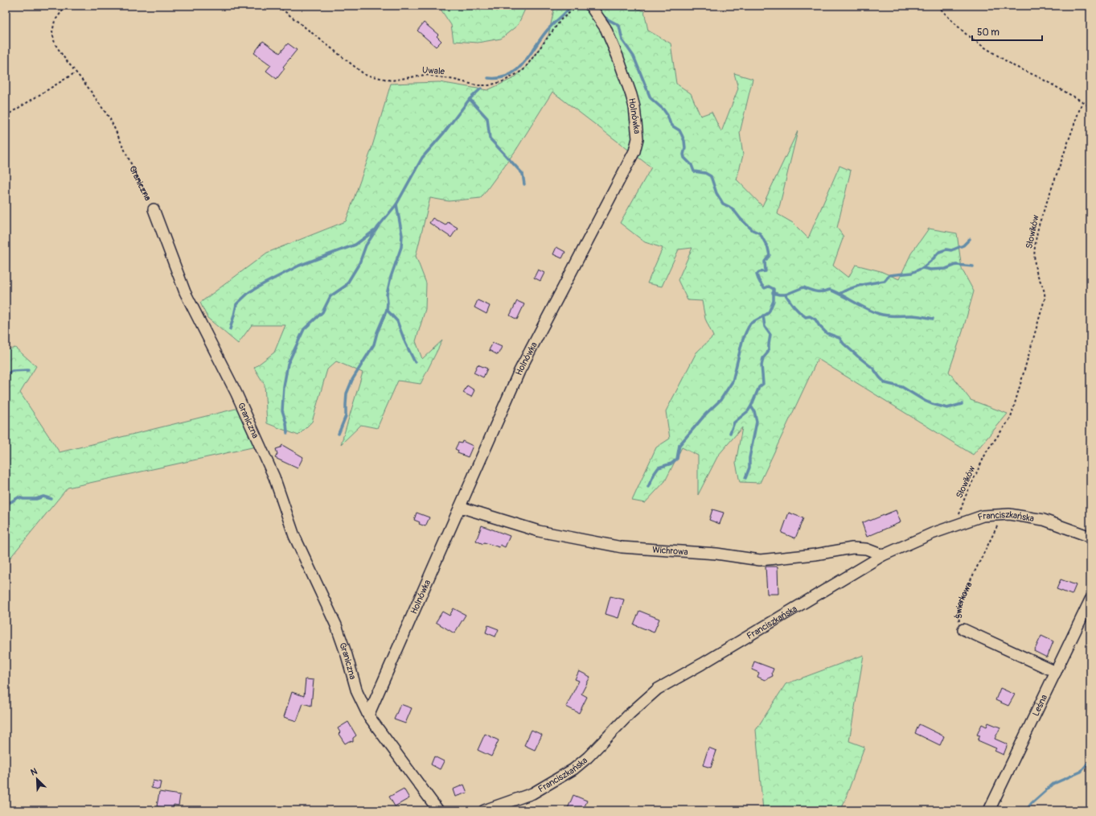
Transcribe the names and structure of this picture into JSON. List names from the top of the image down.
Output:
{
  "streets": {
    "street": [
      "Holnówka",
      "Graniczna",
      "Franciszkańska",
      "Wichrowa",
      "Świerkowa",
      "Leśna"
    ],
    "path": ["Uwale", "Słowików"]
  },
  "crossings": [
    ["Holnówka", "Graniczna"],
    ["Holnówka", "Wichrowa"],
    ["Słowików", "Franciszkańska"],
    ["Franciszkańska", "Wichrowa"],
    ["Franciszkańska", "Świerkowa"],
    ["Świerkowa", "Leśna"]
  ],
  "scale_bar": "50 m",
  "north": "top left"
}
